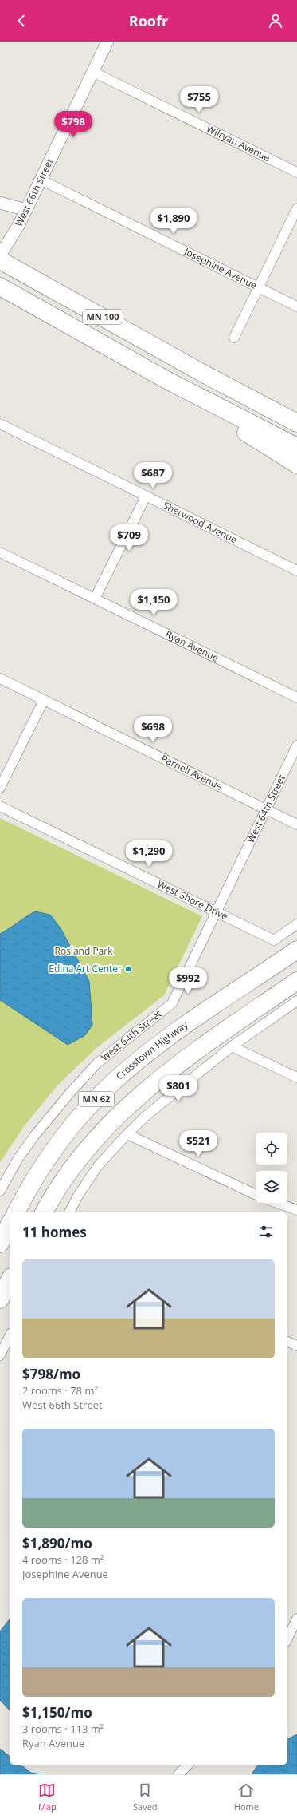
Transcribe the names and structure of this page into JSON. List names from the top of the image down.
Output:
{
  "streets": {
    "highway": ["MN 100", "Crosstown Highway", "MN 62"],
    "street": [
      "Wilryan Avenue",
      "West 66th Street",
      "Josephine Avenue",
      "Sherwood Avenue",
      "Ryan Avenue",
      "Parnell Avenue",
      "West 64th Street",
      "West Shore Drive"
    ]
  },
  "crossings": [
    ["Wilryan Avenue", "West 66th Street"],
    ["West 66th Street", "Josephine Avenue"],
    ["Parnell Avenue", "West 64th Street"],
    ["West 64th Street", "West Shore Drive"]
  ],
  "parks": ["Rosland Park"],
  "places": ["Edina Art Center"],
  "page": {
    "header": "Roofr",
    "price": [
      "$755",
      "$798",
      "$1,890",
      "$687",
      "$709",
      "$1,150",
      "$698",
      "$1,290",
      "$992",
      "$801",
      "$521"
    ],
    "heading": "11 homes",
    "list": [
      {
        "name": "$798/mo",
        "note": "2 rooms · 78 m² · West 66th Street"
      },
      {
        "name": "$1,890/mo",
        "note": "4 rooms · 128 m² · Josephine Avenue"
      },
      {
        "name": "$1,150/mo",
        "note": "3 rooms · 113 m² · Ryan Avenue"
      }
    ],
    "tabs": ["Map", "Saved", "Home"]
  }
}
